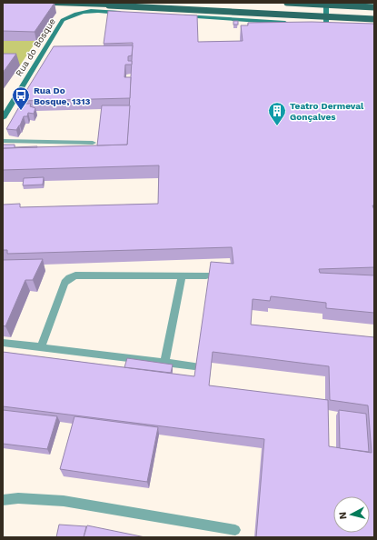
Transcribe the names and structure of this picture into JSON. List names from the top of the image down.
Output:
{
  "streets": {
    "street": ["Rua do Bosque"]
  },
  "places": {
    "bus stop": ["Rua Do Bosque, 1313"],
    "building": ["Teatro Dermeval Gonçalves"]
  },
  "north": "left"
}
